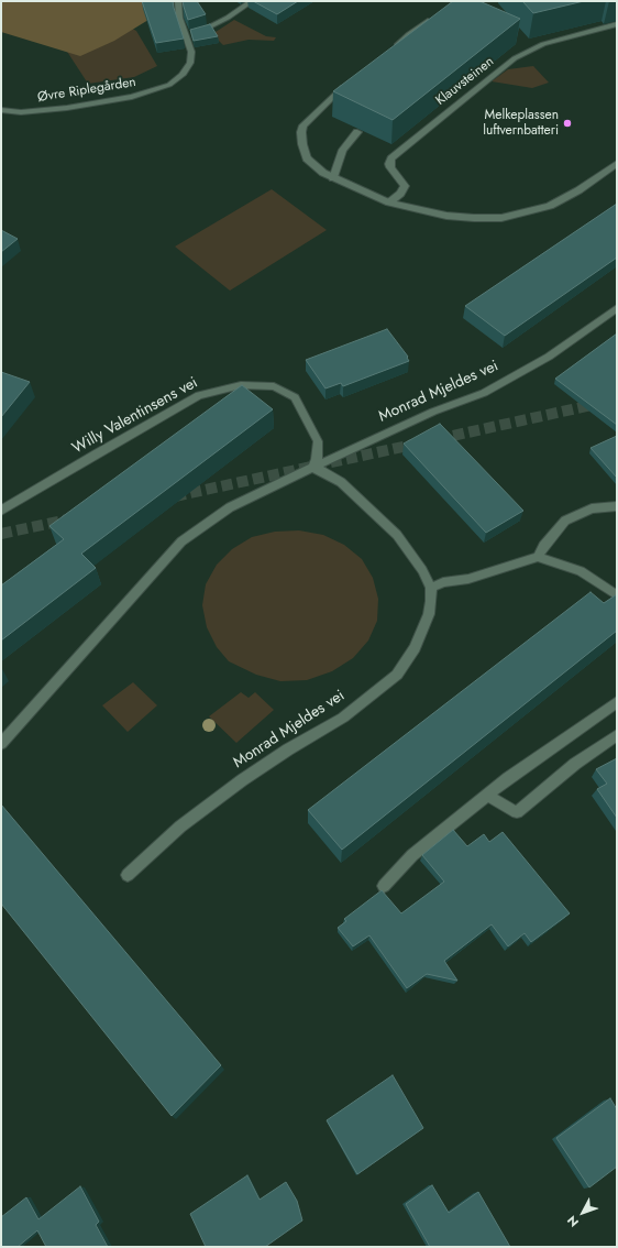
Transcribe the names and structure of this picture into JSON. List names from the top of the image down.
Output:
{
  "streets": {
    "street": [
      "Klauvsteinen",
      "Øvre Riplegården",
      "Monrad Mjeldes vei",
      "Willy Valentinsens vei"
    ]
  },
  "crossings": [
    ["Monrad Mjeldes vei", "Willy Valentinsens vei"]
  ],
  "places": ["Melkeplassen luftvernbatteri"],
  "north": "bottom left"
}
